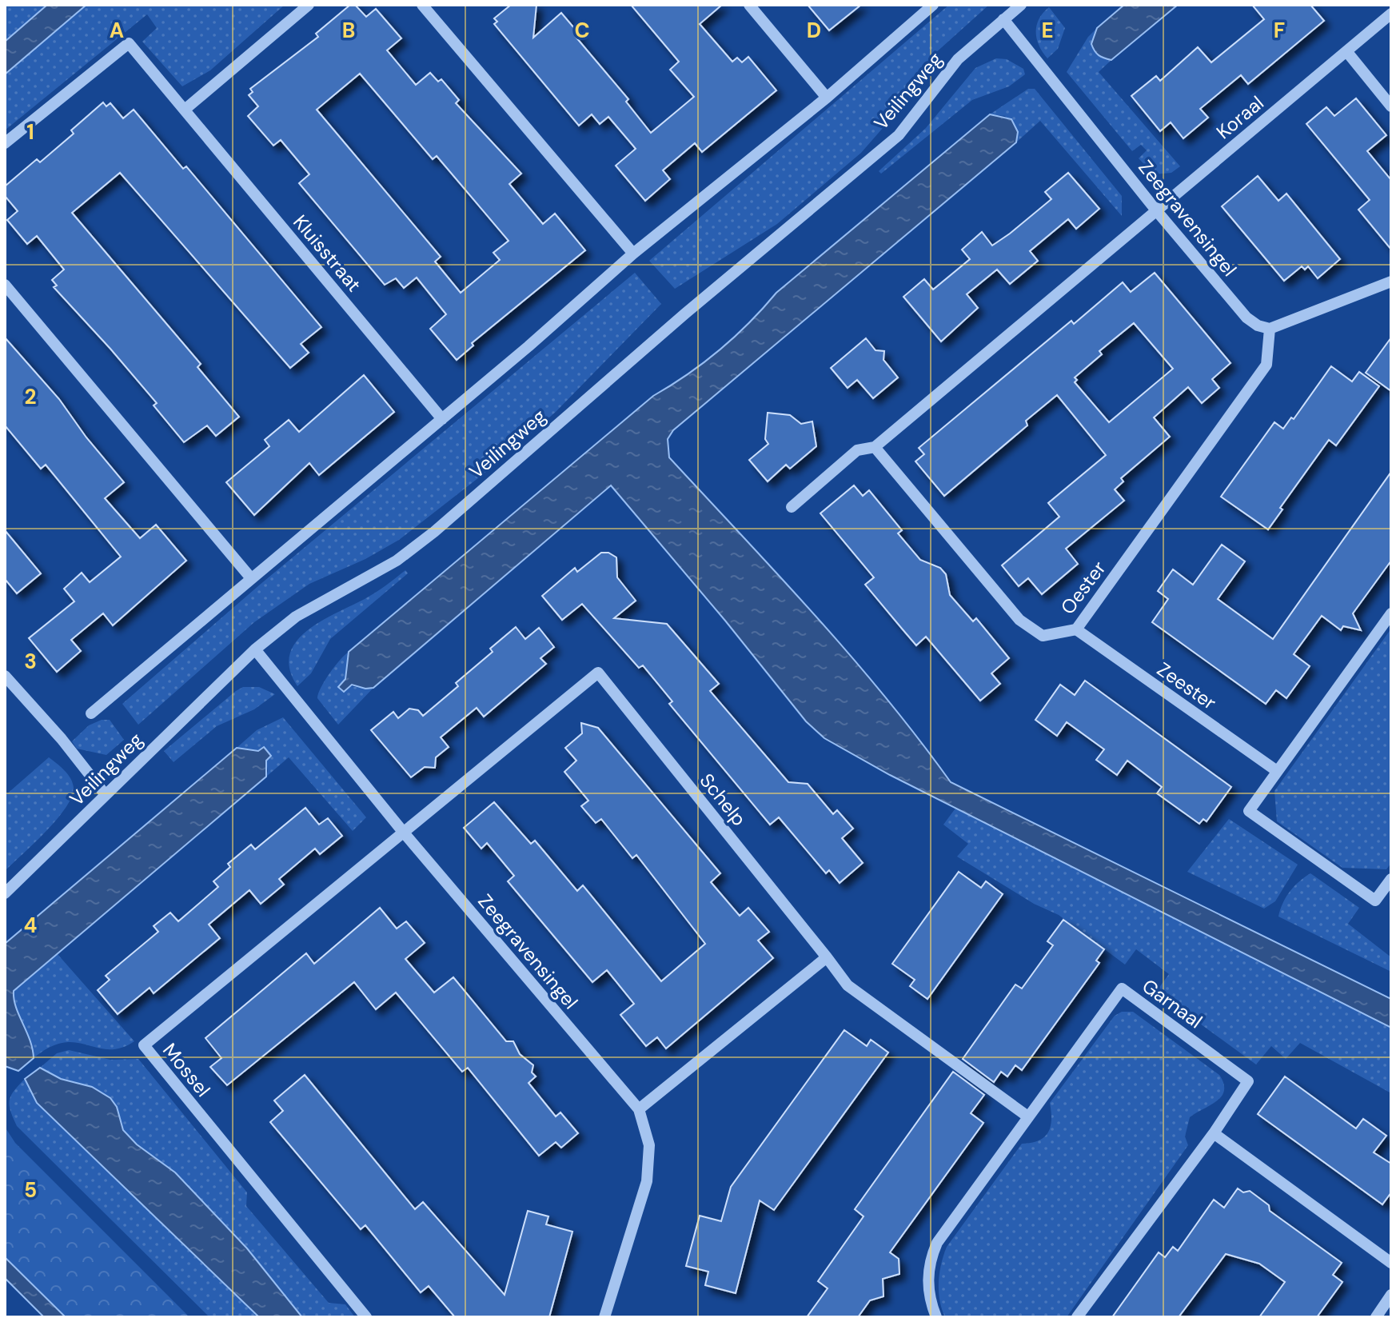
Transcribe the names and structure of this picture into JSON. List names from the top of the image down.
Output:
{
  "streets": {
    "street": [
      "Veilingweg",
      "Koraal",
      "Zeegravensingel",
      "Kluisstraat",
      "Oester",
      "Zeester",
      "Schelp",
      "Garnaal",
      "Mossel"
    ]
  },
  "crossings": [
    ["Veilingweg", "Zeegravensingel"],
    ["Koraal", "Zeegravensingel"],
    ["Zeegravensingel", "Oester"],
    ["Zeegravensingel", "Schelp"],
    ["Zeegravensingel", "Mossel"],
    ["Oester", "Zeester"],
    ["Schelp", "Mossel"]
  ],
  "grid": {
    "columns": [
      "A",
      "B",
      "C",
      "D",
      "E",
      "F"
    ],
    "rows": [
      "1",
      "2",
      "3",
      "4",
      "5"
    ]
  }
}
